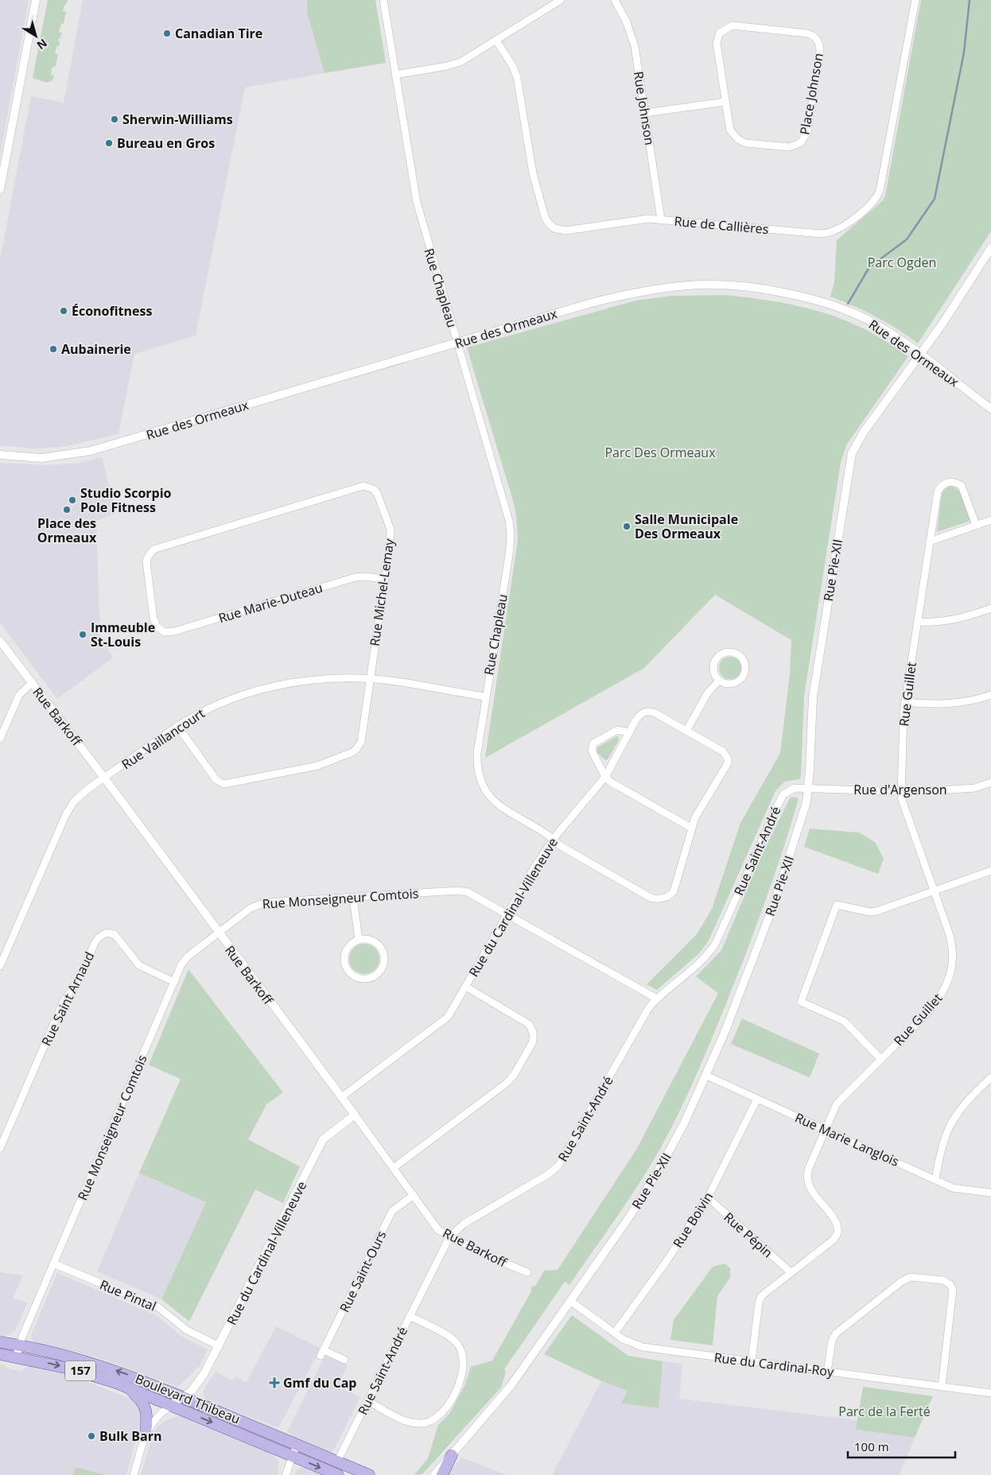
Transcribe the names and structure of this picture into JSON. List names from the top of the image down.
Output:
{
  "streets": {
    "main road": ["157", "Boulevard Thibeau"],
    "street": [
      "Place Johnson",
      "Rue Johnson",
      "Rue de Callières",
      "Rue Chapleau",
      "Rue des Ormeaux",
      "Rue Pie-XII",
      "Rue Michel-Lemay",
      "Rue Marie-Duteau",
      "Rue Guillet",
      "Rue Barkoff",
      "Rue Vaillancourt",
      "Rue d'Argenson",
      "Rue Saint-André",
      "Rue Monseigneur Comtois",
      "Rue du Cardinal-Villeneuve",
      "Rue Saint Arnaud",
      "Rue Marie Langlois",
      "Rue Boivin",
      "Rue Pépin",
      "Rue Saint-Ours",
      "Rue Pintal",
      "Rue du Cardinal-Roy"
    ]
  },
  "crossings": [
    ["Rue Johnson", "Rue de Callières"],
    ["Rue Chapleau", "Rue des Ormeaux"],
    ["Rue Chapleau", "Rue Vaillancourt"],
    ["Rue Chapleau", "Rue du Cardinal-Villeneuve"],
    ["Rue des Ormeaux", "Rue Pie-XII"],
    ["Rue Pie-XII", "Rue d'Argenson"],
    ["Rue Pie-XII", "Rue Saint-André"],
    ["Rue Pie-XII", "Rue Marie Langlois"],
    ["Rue Pie-XII", "Rue du Cardinal-Roy"],
    ["Rue Michel-Lemay", "Rue Marie-Duteau"],
    ["Rue Michel-Lemay", "Rue Vaillancourt"],
    ["Rue Guillet", "Rue d'Argenson"],
    ["Rue Guillet", "Rue Marie Langlois"],
    ["Rue Guillet", "Rue Pépin"],
    ["Rue Guillet", "Rue du Cardinal-Roy"],
    ["Rue Barkoff", "Rue Vaillancourt"],
    ["Rue Barkoff", "Rue Saint-André"],
    ["Rue Barkoff", "Rue Monseigneur Comtois"],
    ["Rue Barkoff", "Rue du Cardinal-Villeneuve"],
    ["Rue Barkoff", "Rue Saint-Ours"],
    ["Rue d'Argenson", "Rue Saint-André"],
    ["Rue Saint-André", "Rue Monseigneur Comtois"],
    ["Rue Saint-André", "Boulevard Thibeau"],
    ["Rue Monseigneur Comtois", "Rue du Cardinal-Villeneuve"],
    ["Rue Monseigneur Comtois", "Rue Saint Arnaud"],
    ["Rue Monseigneur Comtois", "Rue Pintal"],
    ["Rue Monseigneur Comtois", "Boulevard Thibeau"],
    ["Rue du Cardinal-Villeneuve", "Rue Pintal"],
    ["Rue du Cardinal-Villeneuve", "Boulevard Thibeau"],
    ["Rue Marie Langlois", "Rue Boivin"],
    ["Rue Boivin", "Rue Pépin"],
    ["Rue Boivin", "Rue du Cardinal-Roy"]
  ],
  "parks": ["Parc Ogden", "Parc Des Ormeaux", "Parc de la Ferté"],
  "places": {
    "other": [
      "Canadian Tire",
      "Sherwin-Williams",
      "Bureau en Gros",
      "Éconofitness",
      "Aubainerie",
      "Studio Scorpio Pole Fitness",
      "Place des Ormeaux",
      "Salle Municipale Des Ormeaux",
      "Immeuble St-Louis",
      "Bulk Barn"
    ],
    "health": ["Gmf du Cap"]
  },
  "scale_bar": "100 m",
  "north": "bottom right"
}
